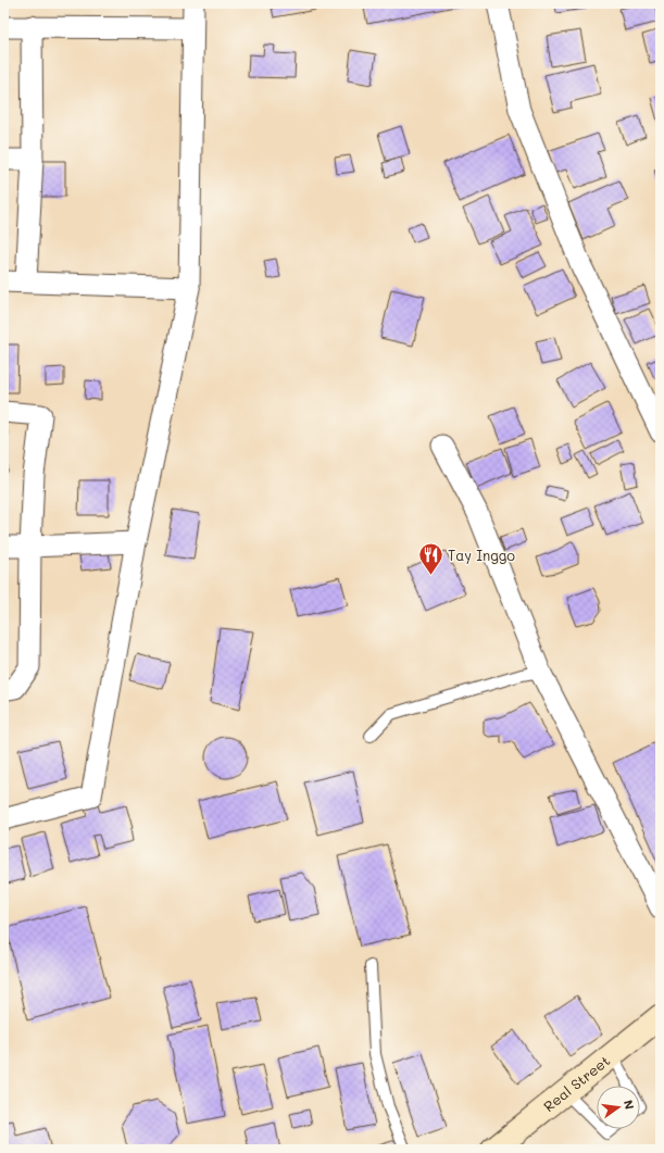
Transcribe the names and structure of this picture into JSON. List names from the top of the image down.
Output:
{
  "streets": {
    "main road": ["Real Street"]
  },
  "places": {
    "restaurant": ["Tay Inggo"]
  },
  "north": "right"
}
